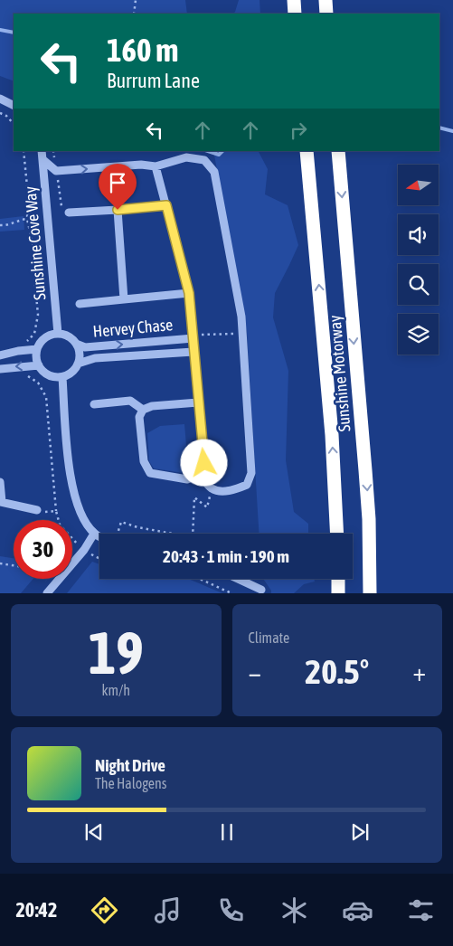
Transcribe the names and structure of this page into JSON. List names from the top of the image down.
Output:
{
  "streets": {
    "highway": ["Sunshine Motorway"],
    "street": ["Sunshine Cove Way", "Hervey Chase"]
  },
  "crossings": [
    ["Sunshine Cove Way", "Hervey Chase"]
  ],
  "north": "left",
  "page": {
    "turn": ["160 m", "Burrum Lane"],
    "limit": "30",
    "trip": "20:43 · 1 min · 190 m",
    "tile": [
      ["19", "km/h"],
      "Climate"
    ],
    "heat": ["−", "20.5°", "+"],
    "song": ["Night Drive", "The Halogens"],
    "tabs": "20:42"
  }
}
